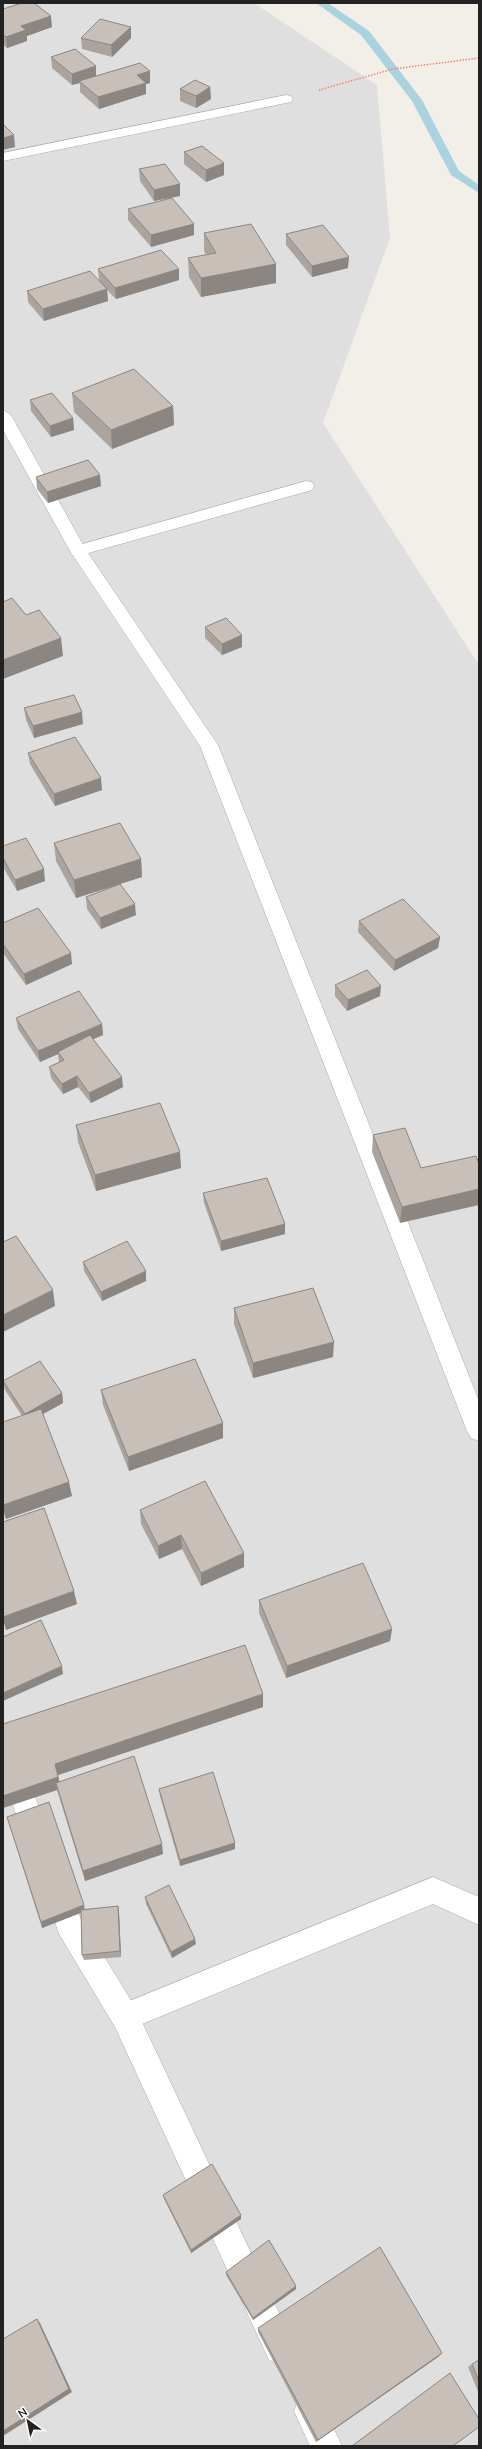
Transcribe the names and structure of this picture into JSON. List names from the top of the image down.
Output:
{
  "north": "top left"
}
